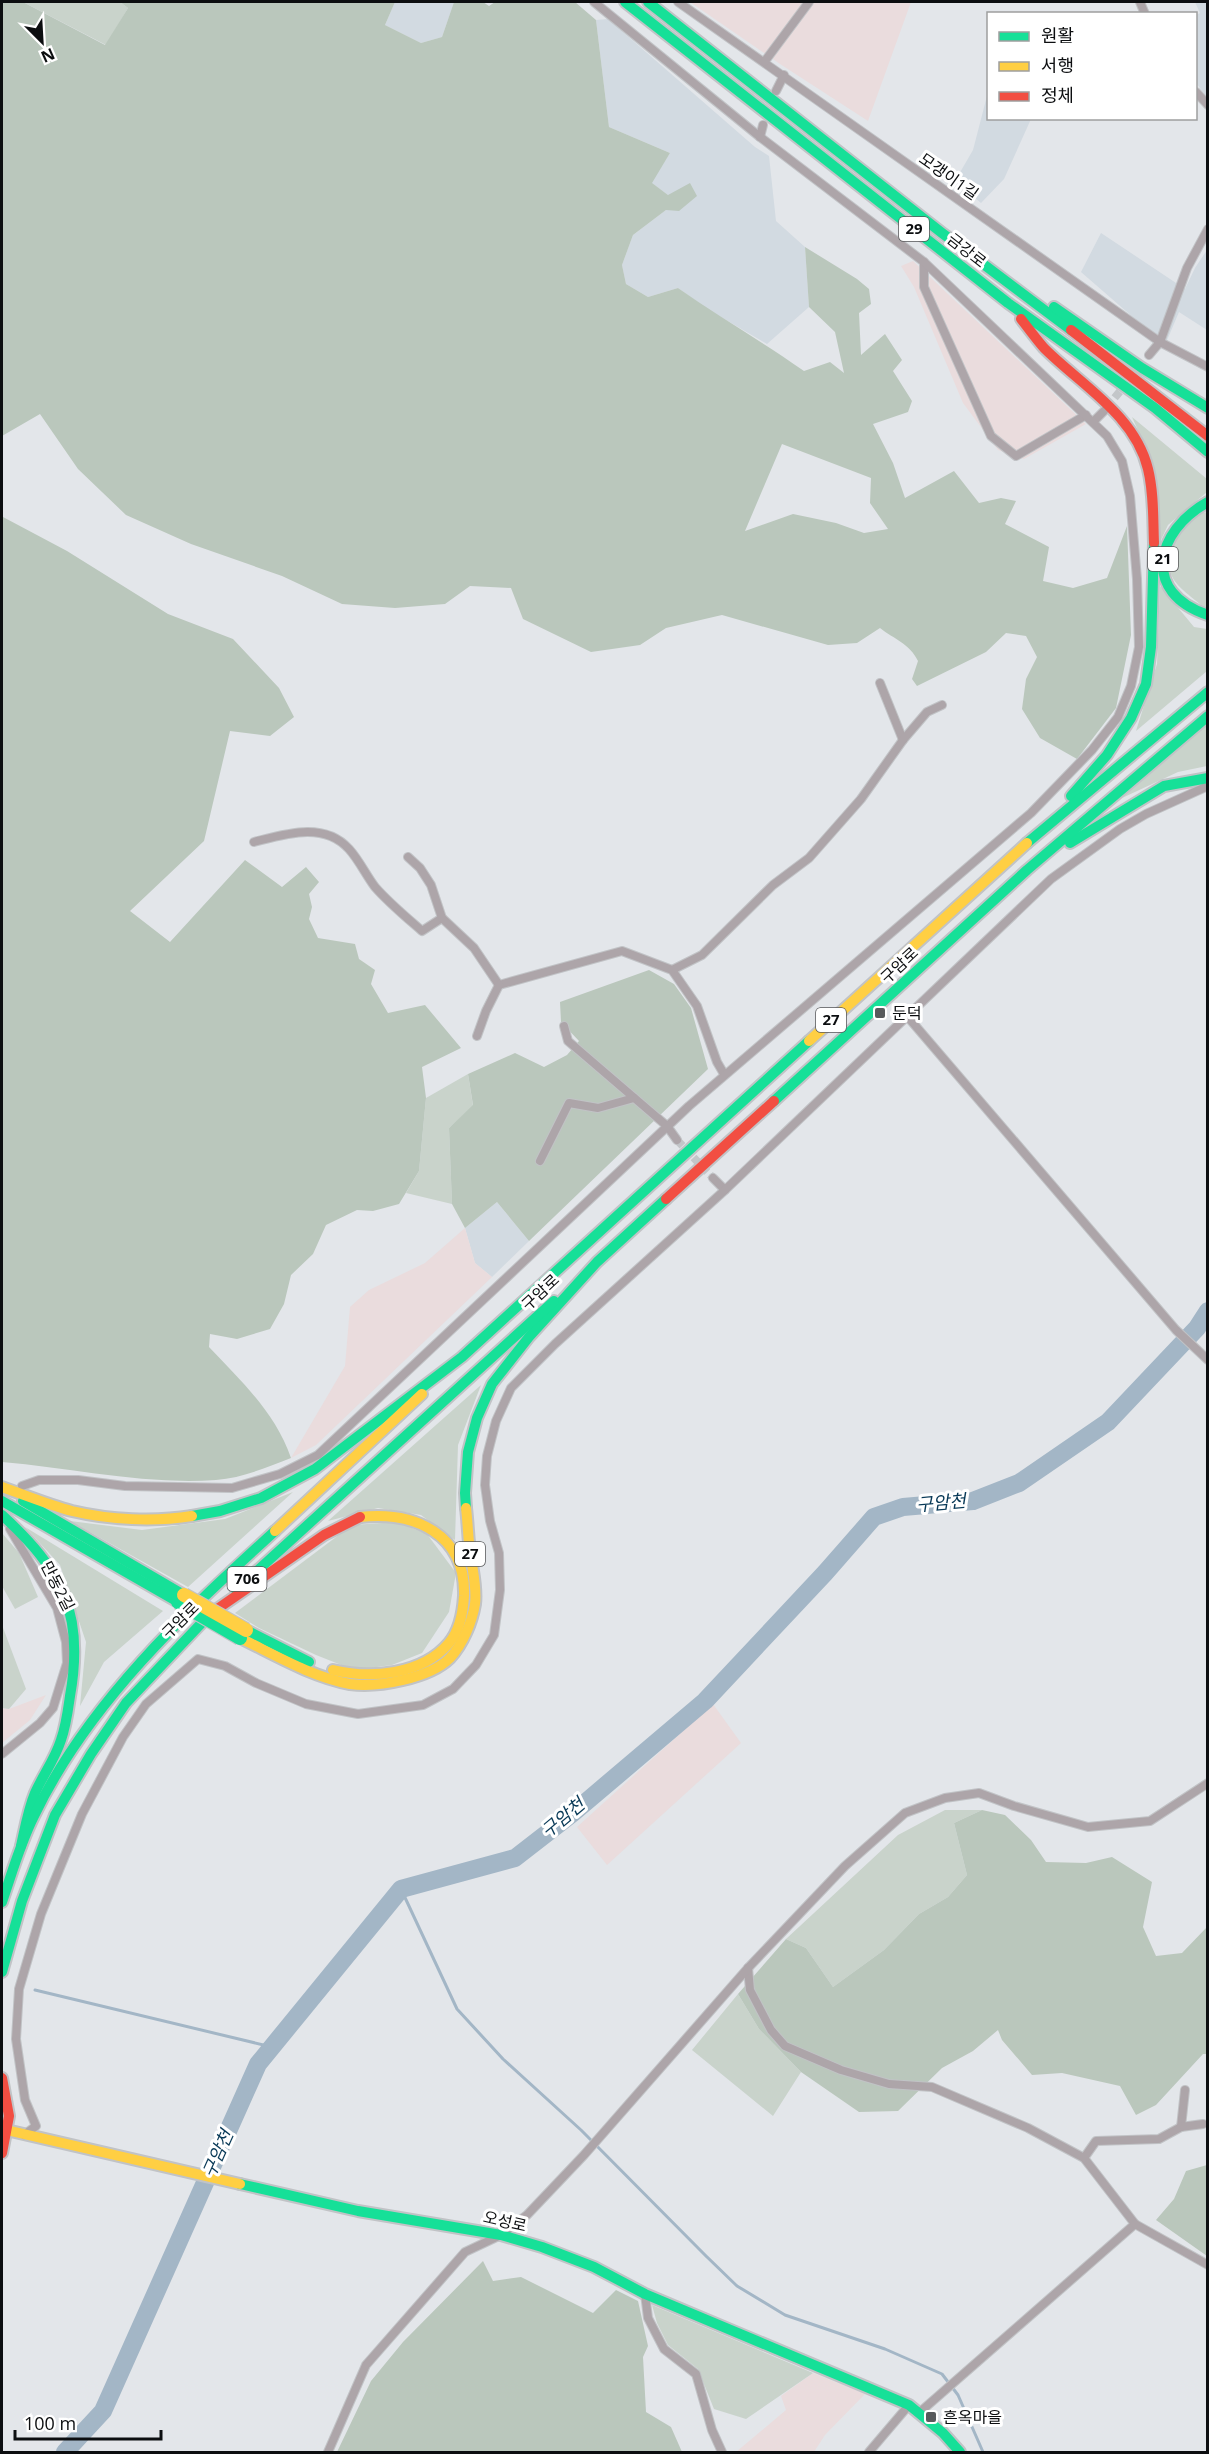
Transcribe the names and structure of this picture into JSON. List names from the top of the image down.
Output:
{
  "streets": {
    "main road": [
      "29",
      "금강로",
      "21",
      "구암로",
      "27",
      "706",
      "오성로"
    ],
    "street": ["모갱이1길", "만동2길"]
  },
  "crossings": [
    ["구암로", "27"]
  ],
  "water": ["구암천"],
  "places": {
    "transit": ["둔덕", "흔옥마을"]
  },
  "legend": ["원활", "서행", "정체"],
  "scale_bar": "100 m",
  "north": "bottom right"
}
